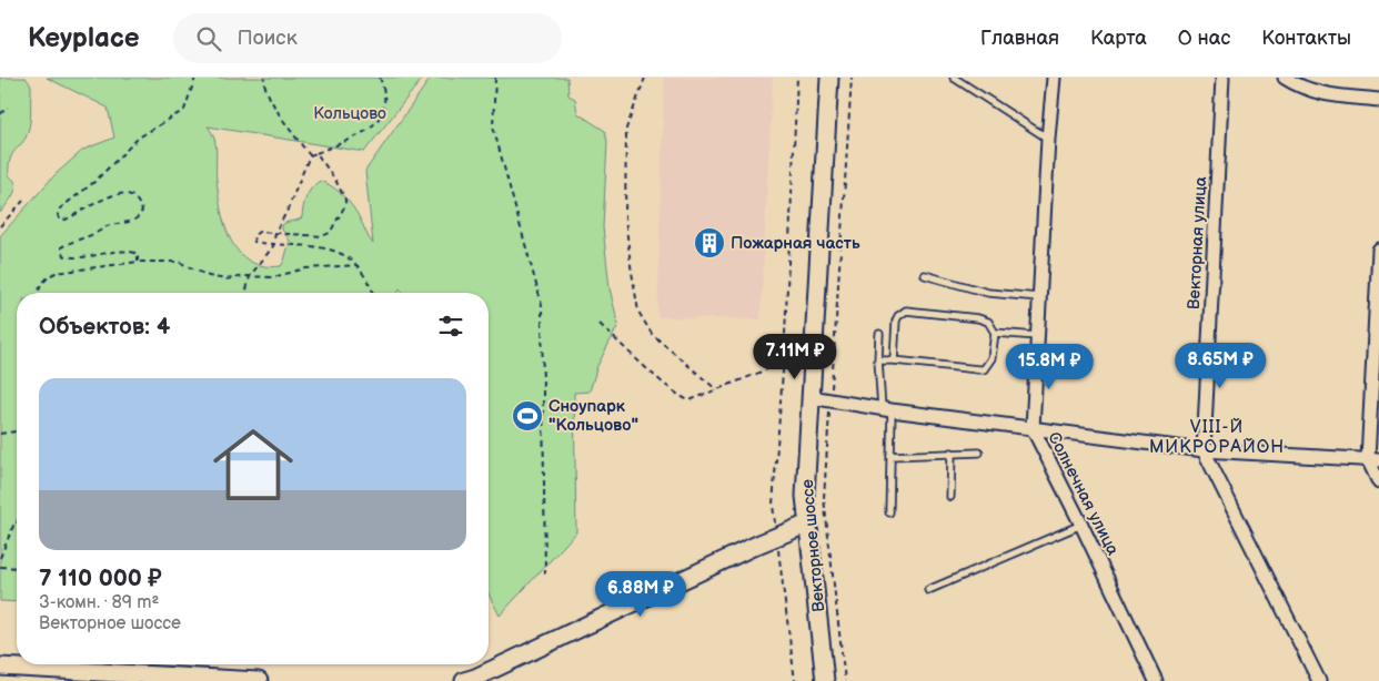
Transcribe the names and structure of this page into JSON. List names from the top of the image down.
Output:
{
  "streets": {
    "main road": ["Векторное шоссе"],
    "street": ["Векторная улица", "Солнечная улица"]
  },
  "districts": ["VIII-Й МИКРОРАЙОН"],
  "parks": ["Кольцово"],
  "places": {
    "building": ["Пожарная часть"],
    "sports": ["Сноупарк \"Кольцово\""]
  },
  "page": {
    "header": "Keyplace",
    "search": "Поиск",
    "nav": [
      "Главная",
      "Карта",
      "О нас",
      "Контакты"
    ],
    "heading": "Объектов: 4",
    "price": [
      "7.11M ₽",
      "8.65M ₽",
      "15.8M ₽",
      "6.88M ₽"
    ],
    "list": [
      {
        "name": "7 110 000 ₽",
        "note": "3-комн. · 89 m² · Векторное шоссе"
      }
    ]
  }
}
